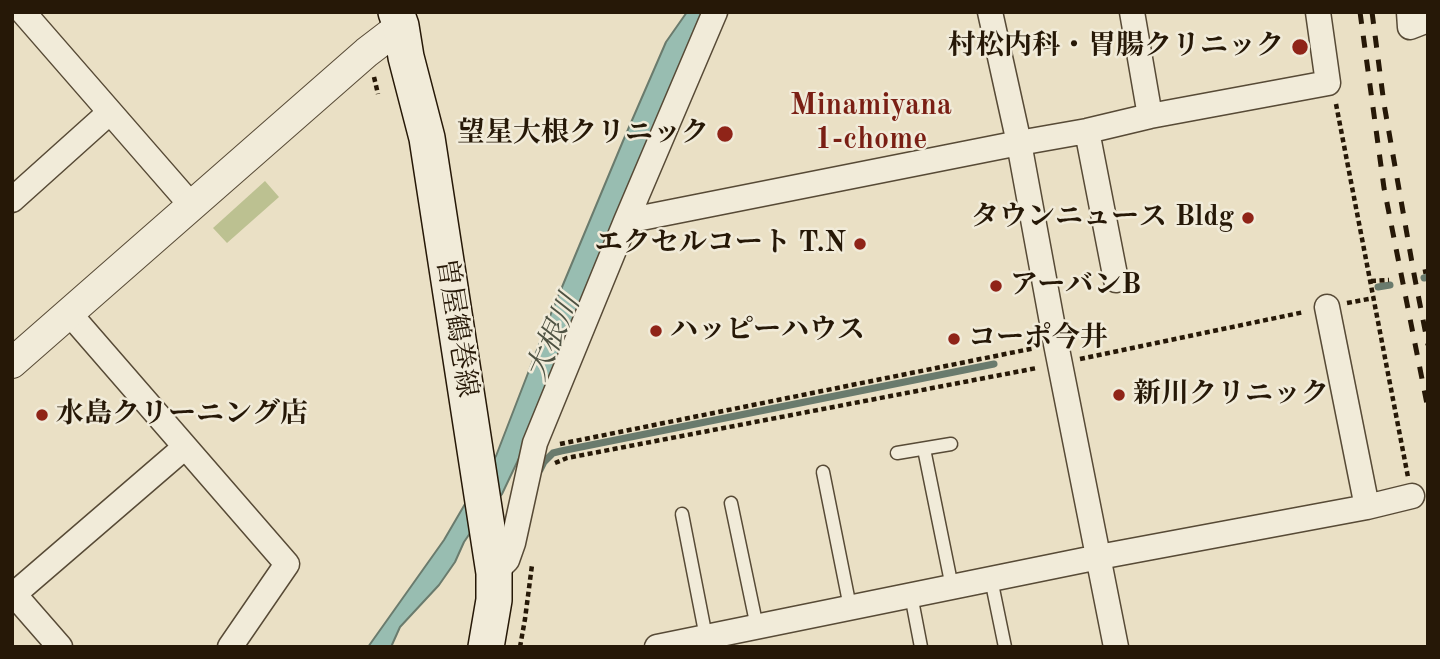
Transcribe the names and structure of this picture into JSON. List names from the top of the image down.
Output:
{
  "streets": {
    "main road": ["曽屋鶴巻線"]
  },
  "districts": ["Minamiyana 1-chome"],
  "water": ["大根川"],
  "places": [
    "村松内科・胃腸クリニック",
    "望星大根クリニック",
    "タウンニュース Bldg",
    "エクセルコート T.N",
    "アーバンB",
    "ハッピーハウス",
    "コーポ今井",
    "新川クリニック",
    "水島クリーニング店"
  ]
}
